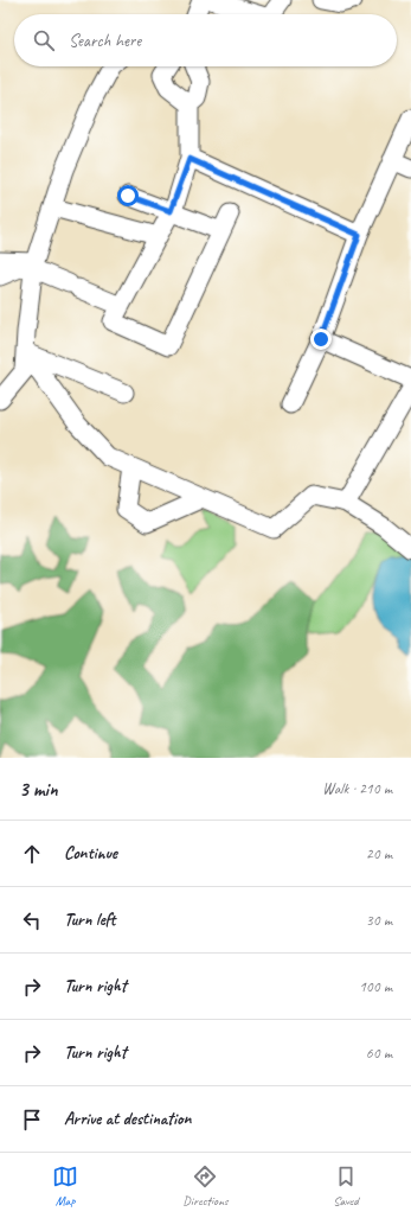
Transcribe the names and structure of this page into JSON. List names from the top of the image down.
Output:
{
  "page": {
    "search": "Search here",
    "heading": ["3 min", "Walk · 210 m"],
    "list": [
      ["Continue", "20 m"],
      ["Turn left", "30 m"],
      ["Turn right", "100 m"],
      ["Turn right", "60 m"],
      "Arrive at destination"
    ],
    "nav": ["Map", "Directions", "Saved"]
  }
}
